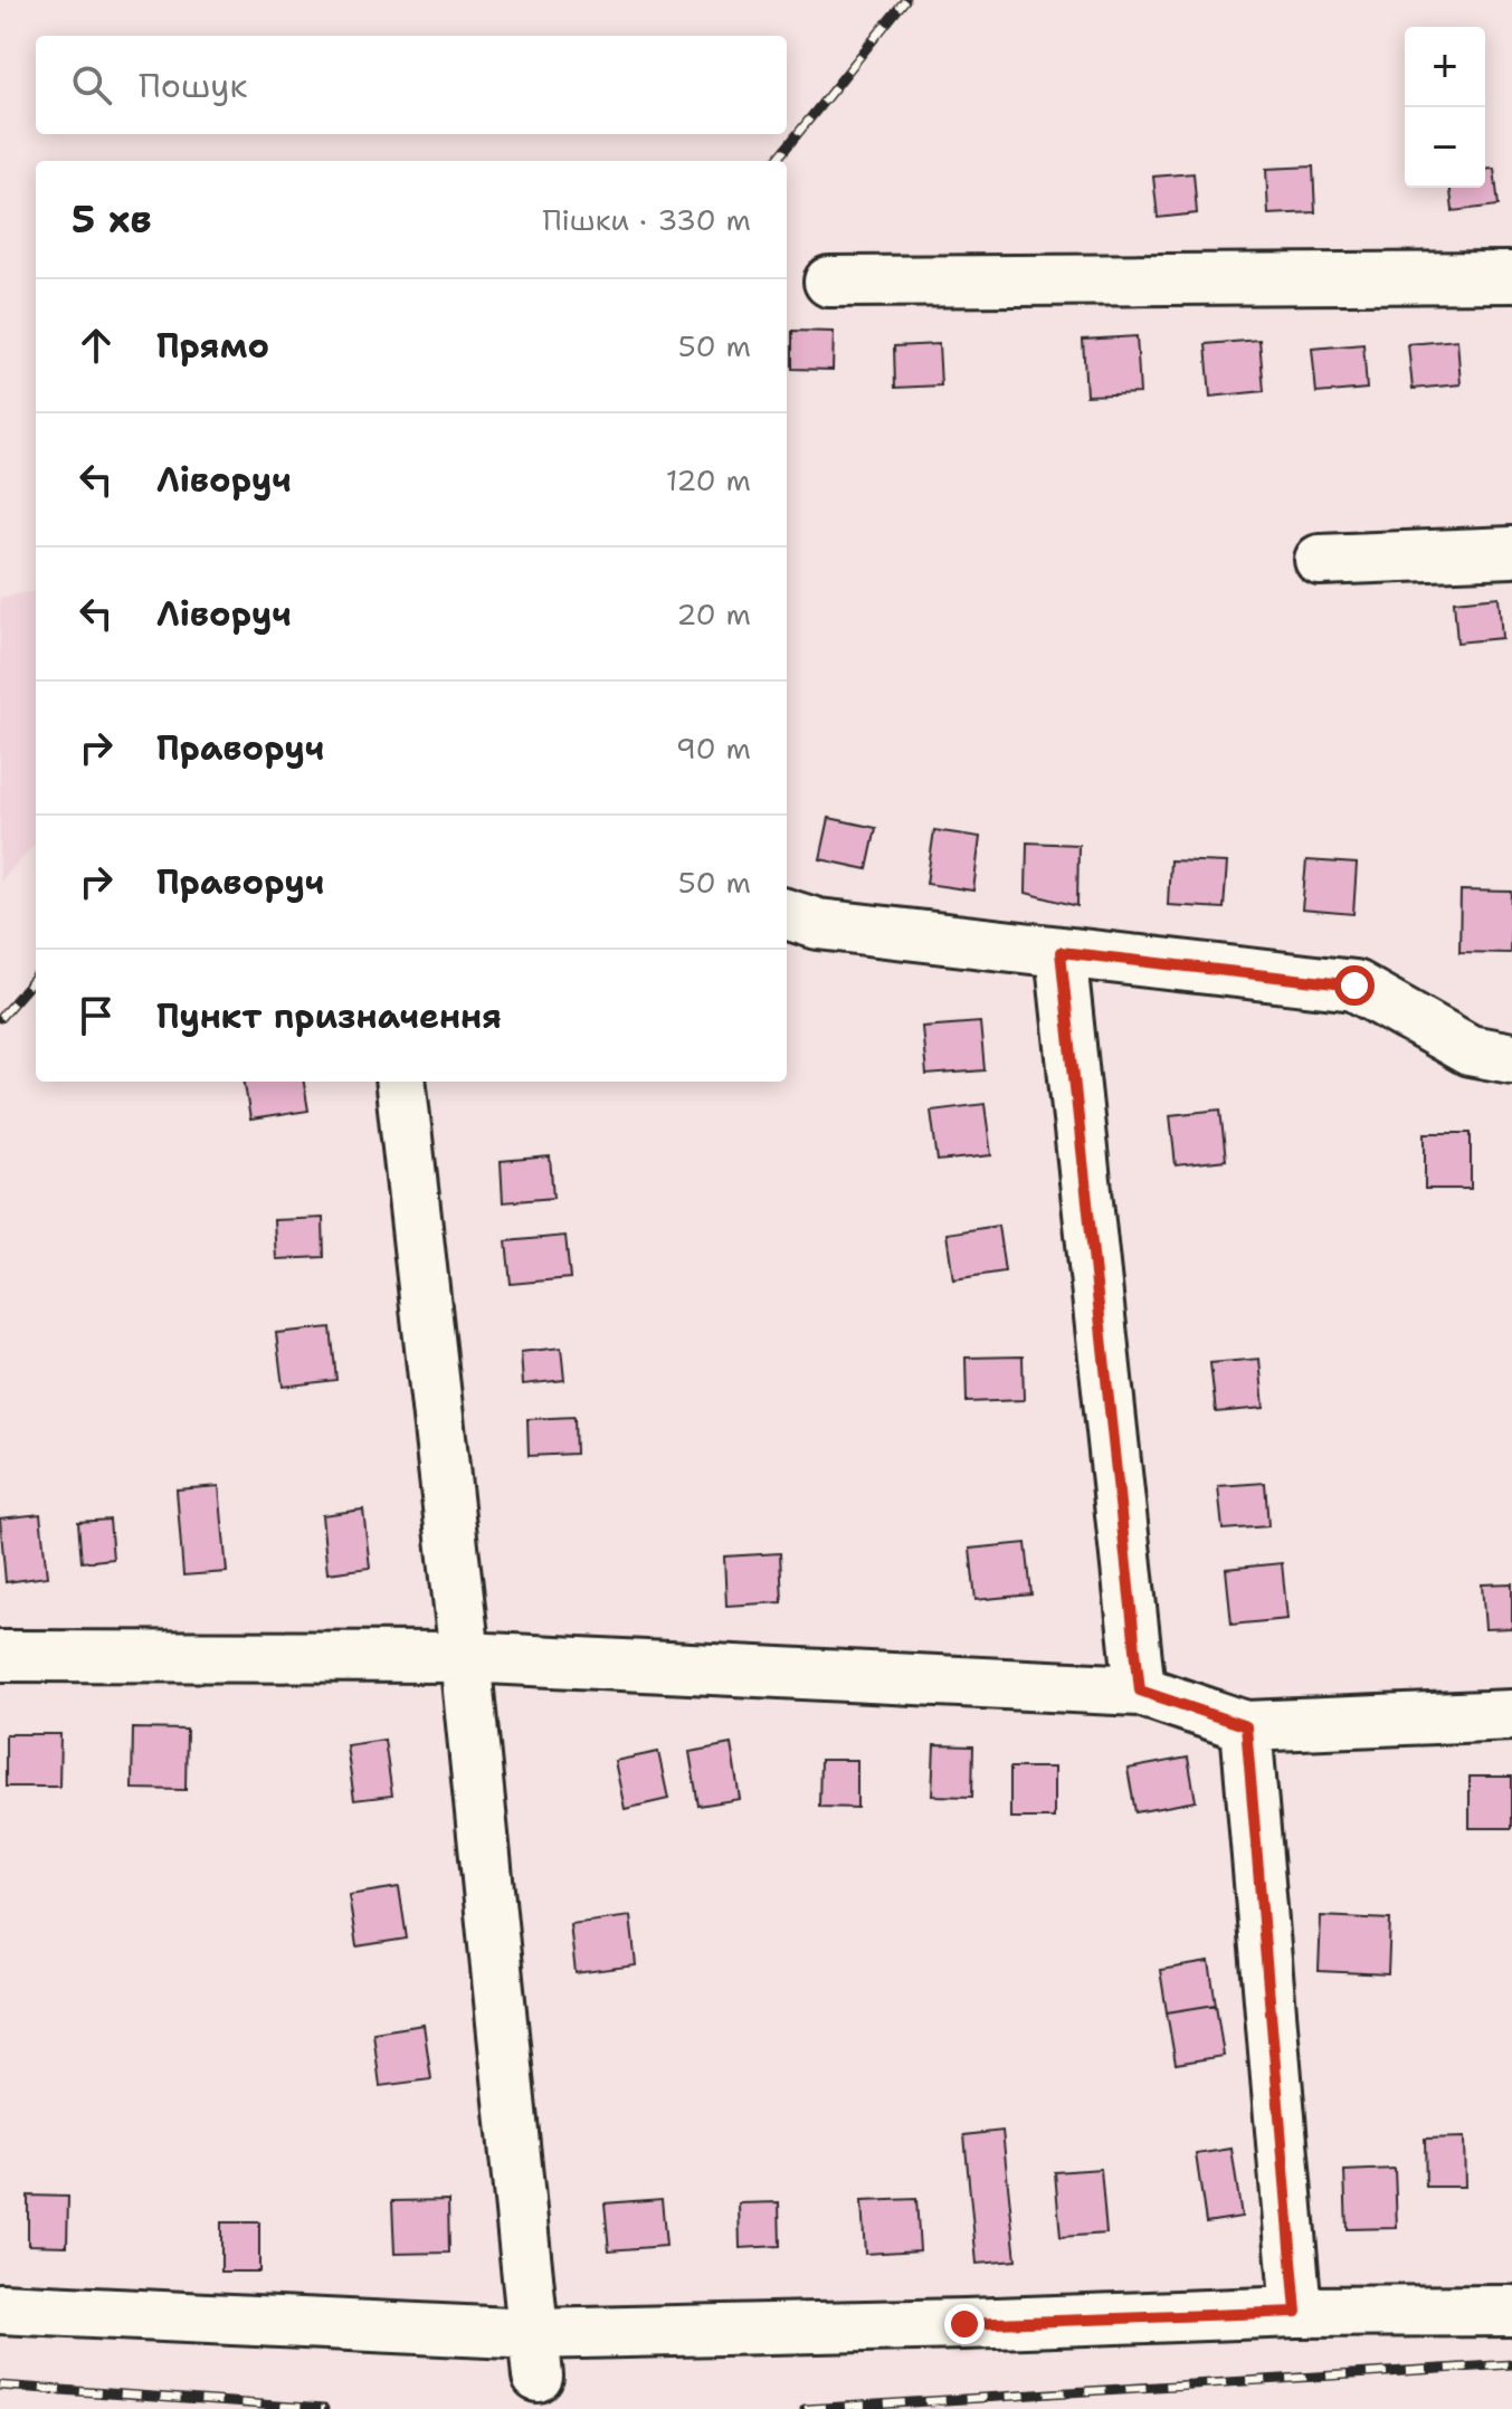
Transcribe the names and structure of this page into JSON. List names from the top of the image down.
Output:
{
  "page": {
    "map_buttons": ["+", "−"],
    "search": "Пошук",
    "heading": ["5 хв", "Пішки · 330 m"],
    "list": [
      ["Прямо", "50 m"],
      ["Ліворуч", "120 m"],
      ["Ліворуч", "20 m"],
      ["Праворуч", "90 m"],
      ["Праворуч", "50 m"],
      "Пункт призначення"
    ]
  }
}
